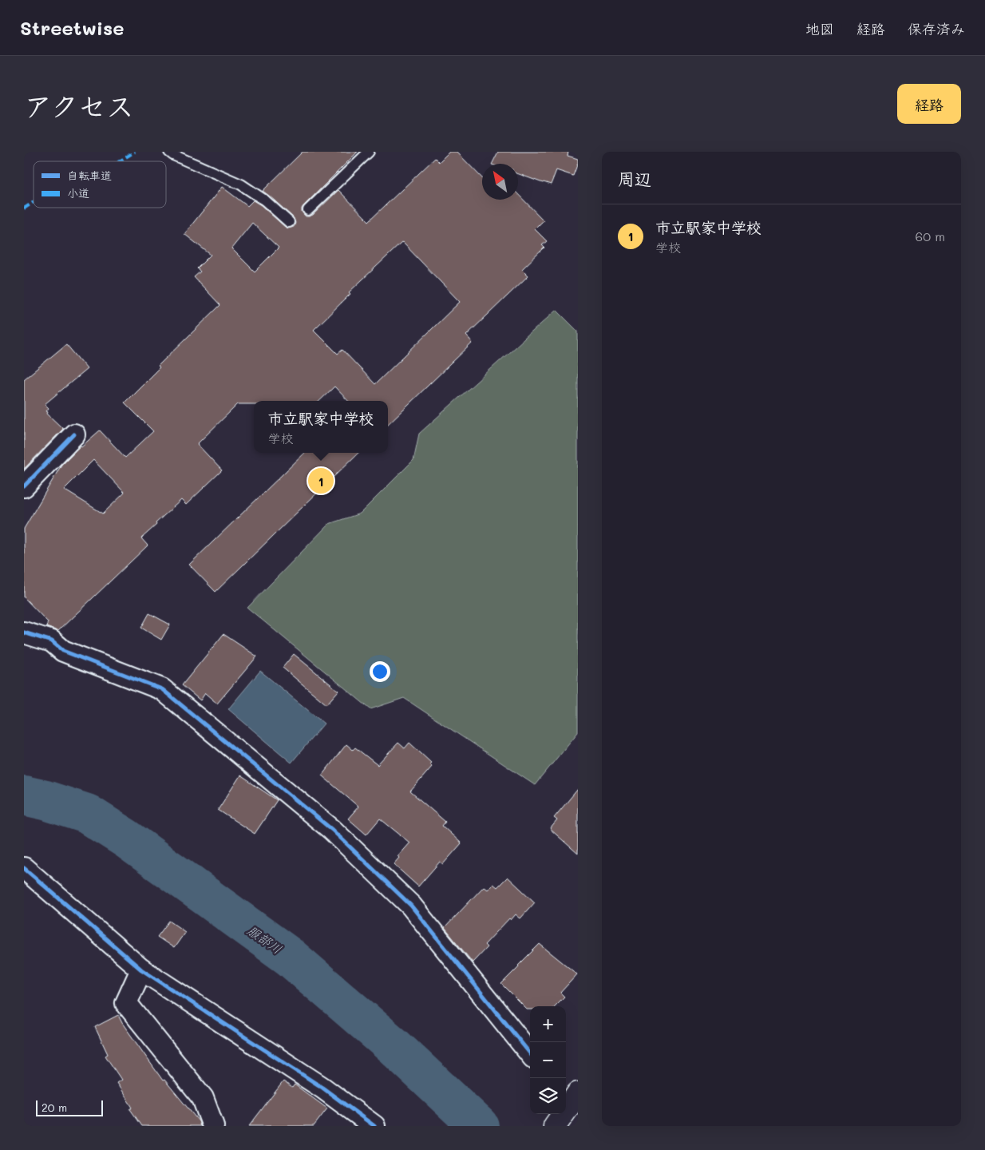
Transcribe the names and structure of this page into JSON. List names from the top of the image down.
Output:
{
  "water": ["服部川"],
  "legend": ["自転車道", "小道"],
  "scale_bar": "20 m",
  "north": "top left",
  "page": {
    "header": "Streetwise",
    "nav": ["地図", "経路", "保存済み"],
    "title": "アクセス",
    "buttons": "経路",
    "heading": "周辺",
    "list": [
      {
        "mark": "1",
        "name": "市立駅家中学校",
        "note": "学校",
        "value": "60 m"
      }
    ],
    "popup": ["市立駅家中学校", "学校"],
    "pins": "1",
    "map_buttons": ["+", "−"],
    "scale": "20 m"
  }
}
